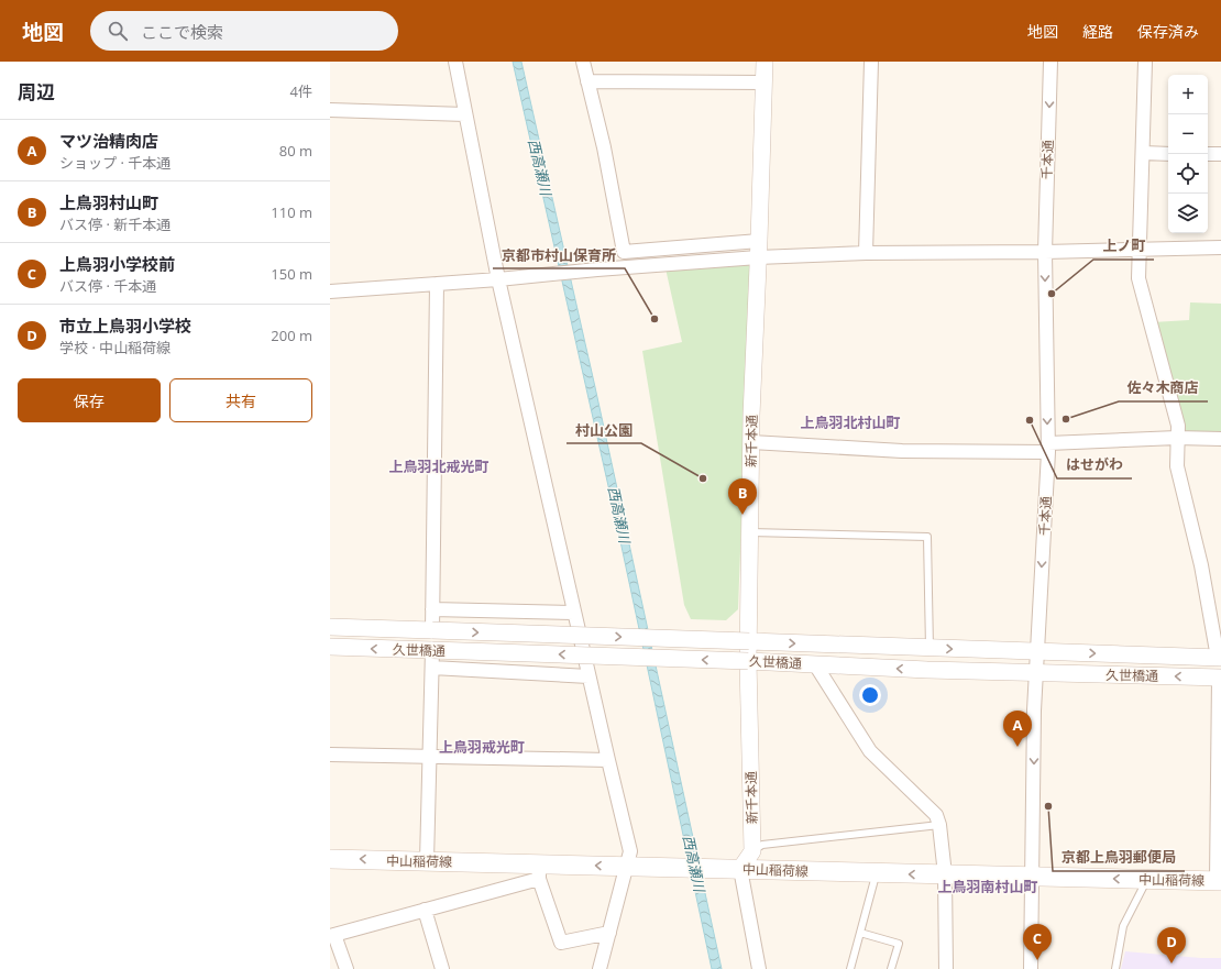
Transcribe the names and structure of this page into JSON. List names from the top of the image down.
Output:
{
  "streets": {
    "main road": ["中山稲荷線"],
    "street": ["千本通", "新千本通", "久世橋通"]
  },
  "crossings": [
    ["千本通", "久世橋通"],
    ["千本通", "中山稲荷線"],
    ["新千本通", "久世橋通"]
  ],
  "one_way": ["中山稲荷線"],
  "districts": [
    "上鳥羽北村山町",
    "上鳥羽北戒光町",
    "上鳥羽戒光町",
    "上鳥羽南村山町"
  ],
  "water": ["西高瀬川"],
  "places": [
    "上ノ町",
    "京都市村山保育所",
    "佐々木商店",
    "はせがわ",
    "村山公園",
    "京都上鳥羽郵便局"
  ],
  "page": {
    "header": "地図",
    "search": "ここで検索",
    "nav": ["地図", "経路", "保存済み"],
    "heading": ["周辺", "4件"],
    "map_buttons": ["+", "−"],
    "list": [
      {
        "mark": "A",
        "name": "マツ治精肉店",
        "note": "ショップ · 千本通",
        "value": "80 m"
      },
      {
        "mark": "B",
        "name": "上鳥羽村山町",
        "note": "バス停 · 新千本通",
        "value": "110 m"
      },
      {
        "mark": "C",
        "name": "上鳥羽小学校前",
        "note": "バス停 · 千本通",
        "value": "150 m"
      },
      {
        "mark": "D",
        "name": "市立上鳥羽小学校",
        "note": "学校 · 中山稲荷線",
        "value": "200 m"
      }
    ],
    "buttons": ["保存", "共有"],
    "pins": [
      "B",
      "A",
      "C",
      "D"
    ]
  }
}
